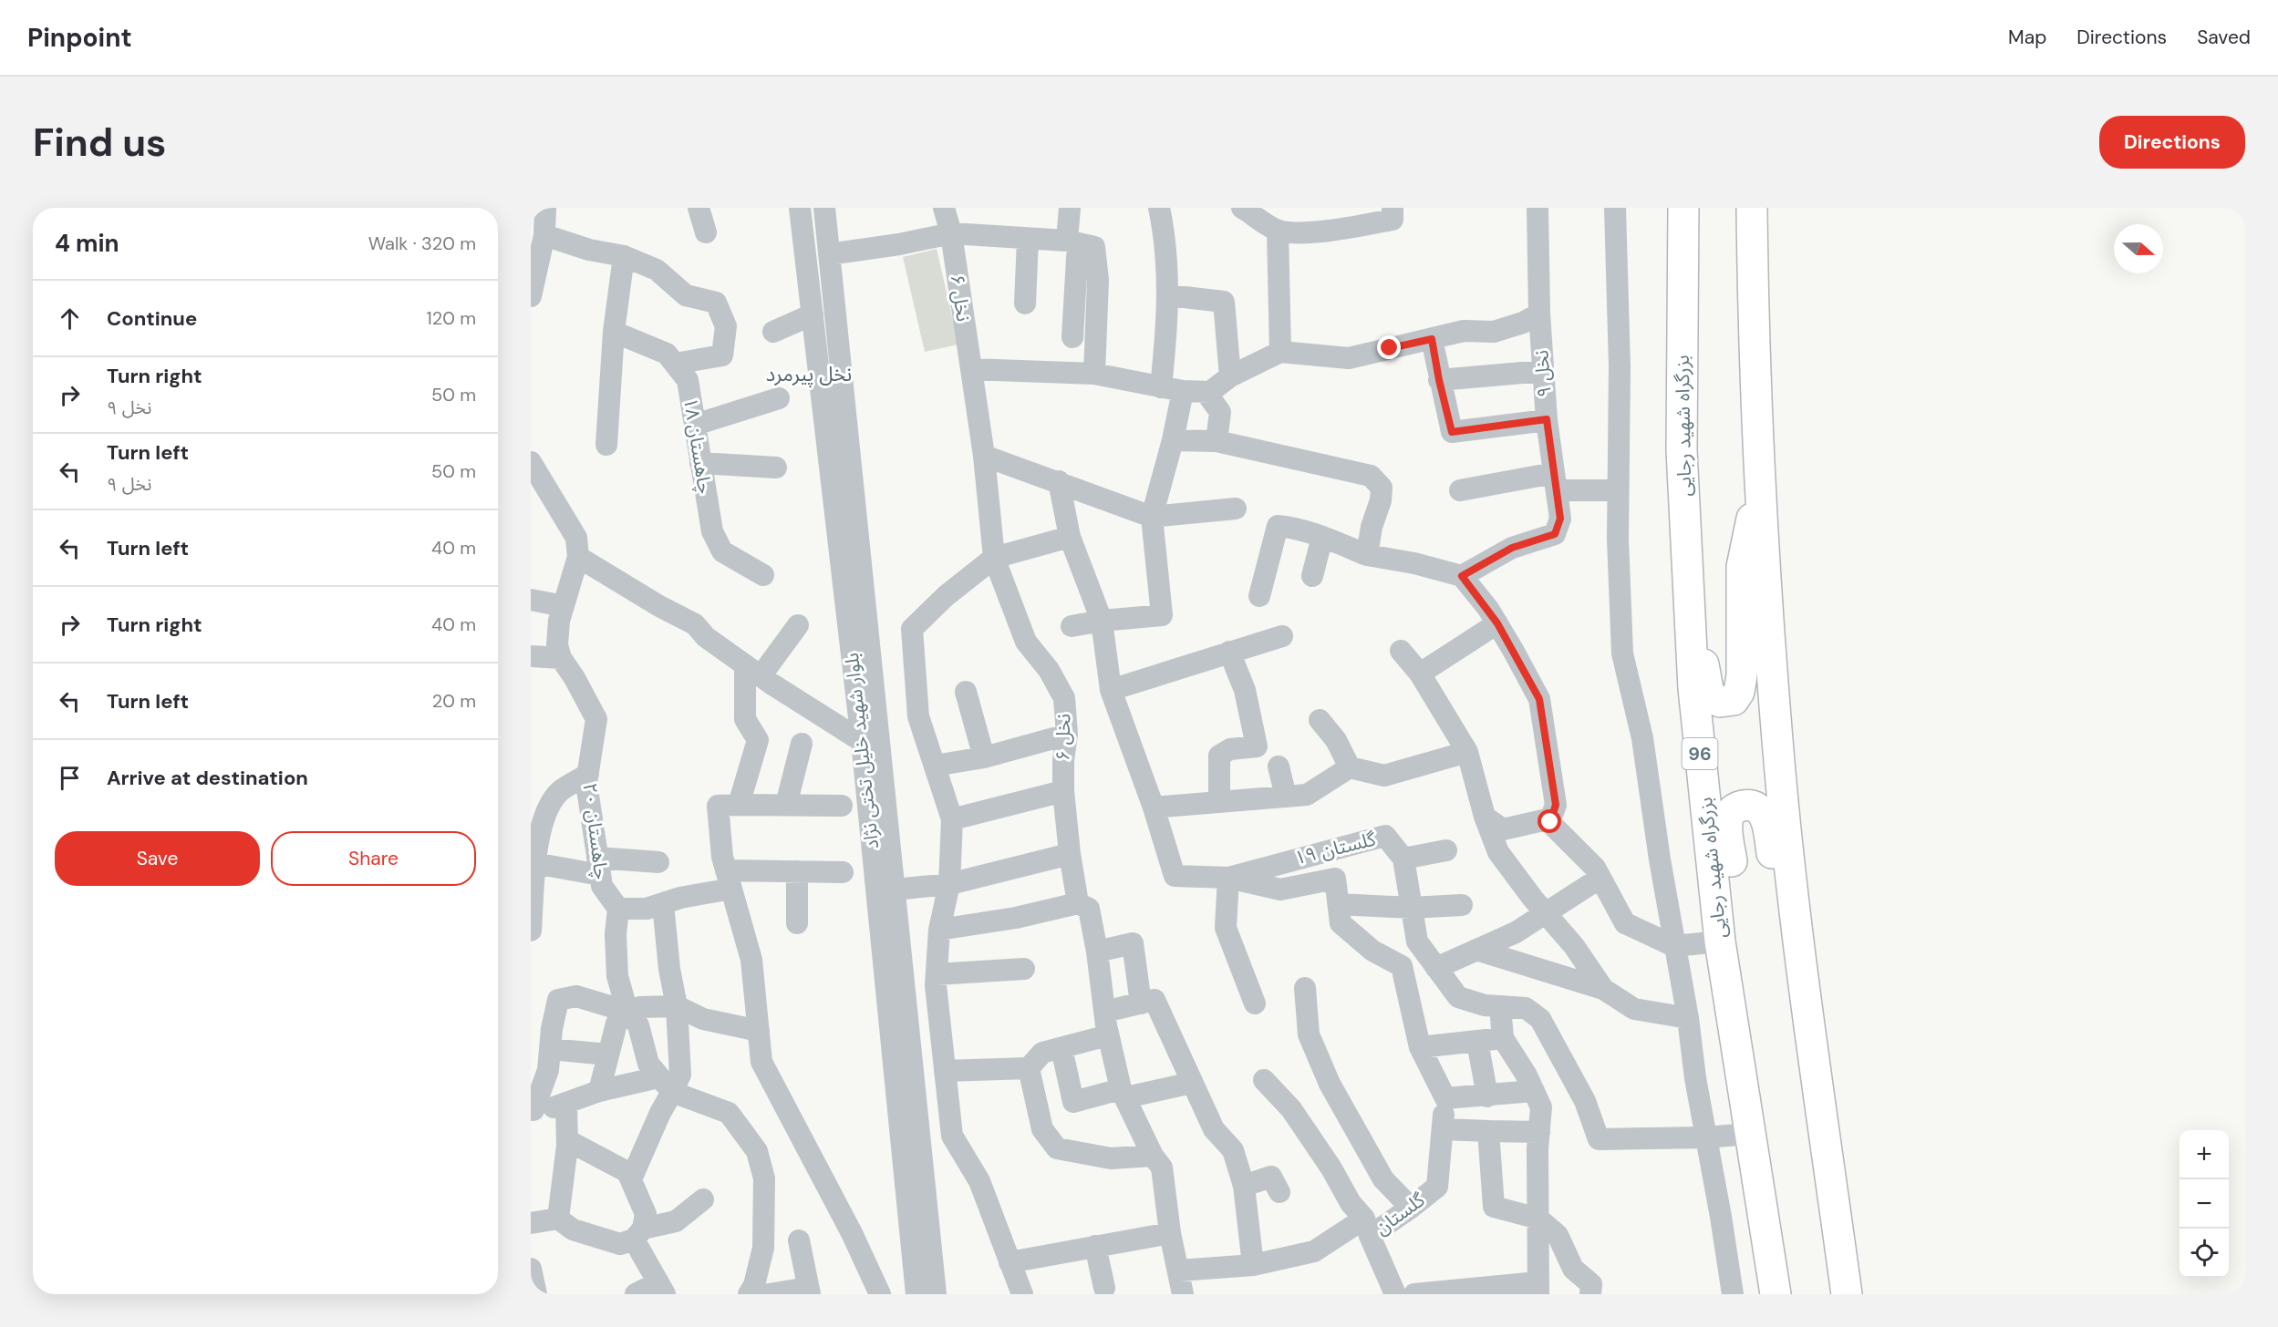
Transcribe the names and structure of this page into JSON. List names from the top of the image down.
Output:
{
  "streets": {
    "highway": ["بزرگراه شهید رجایی", "96"],
    "street": [
      "نخل ۶",
      "نخل ۹",
      "چاهستان ۱۸",
      "بلوار شهید خلیل تختی نژاد",
      "چاهستان ۲۰",
      "گلستان ۱۹",
      "گلستان"
    ]
  },
  "districts": ["نخل پیرمرد"],
  "north": "right",
  "page": {
    "header": "Pinpoint",
    "nav": ["Map", "Directions", "Saved"],
    "buttons": [
      "Directions",
      ["Save", "Share"]
    ],
    "title": "Find us",
    "heading": ["4 min", "Walk · 320 m"],
    "list": [
      ["Continue", "120 m"],
      ["Turn right", "نخل ۹", "50 m"],
      ["Turn left", "نخل ۹", "50 m"],
      ["Turn left", "40 m"],
      ["Turn right", "40 m"],
      ["Turn left", "20 m"],
      "Arrive at destination"
    ],
    "map_buttons": ["+", "−"]
  }
}
